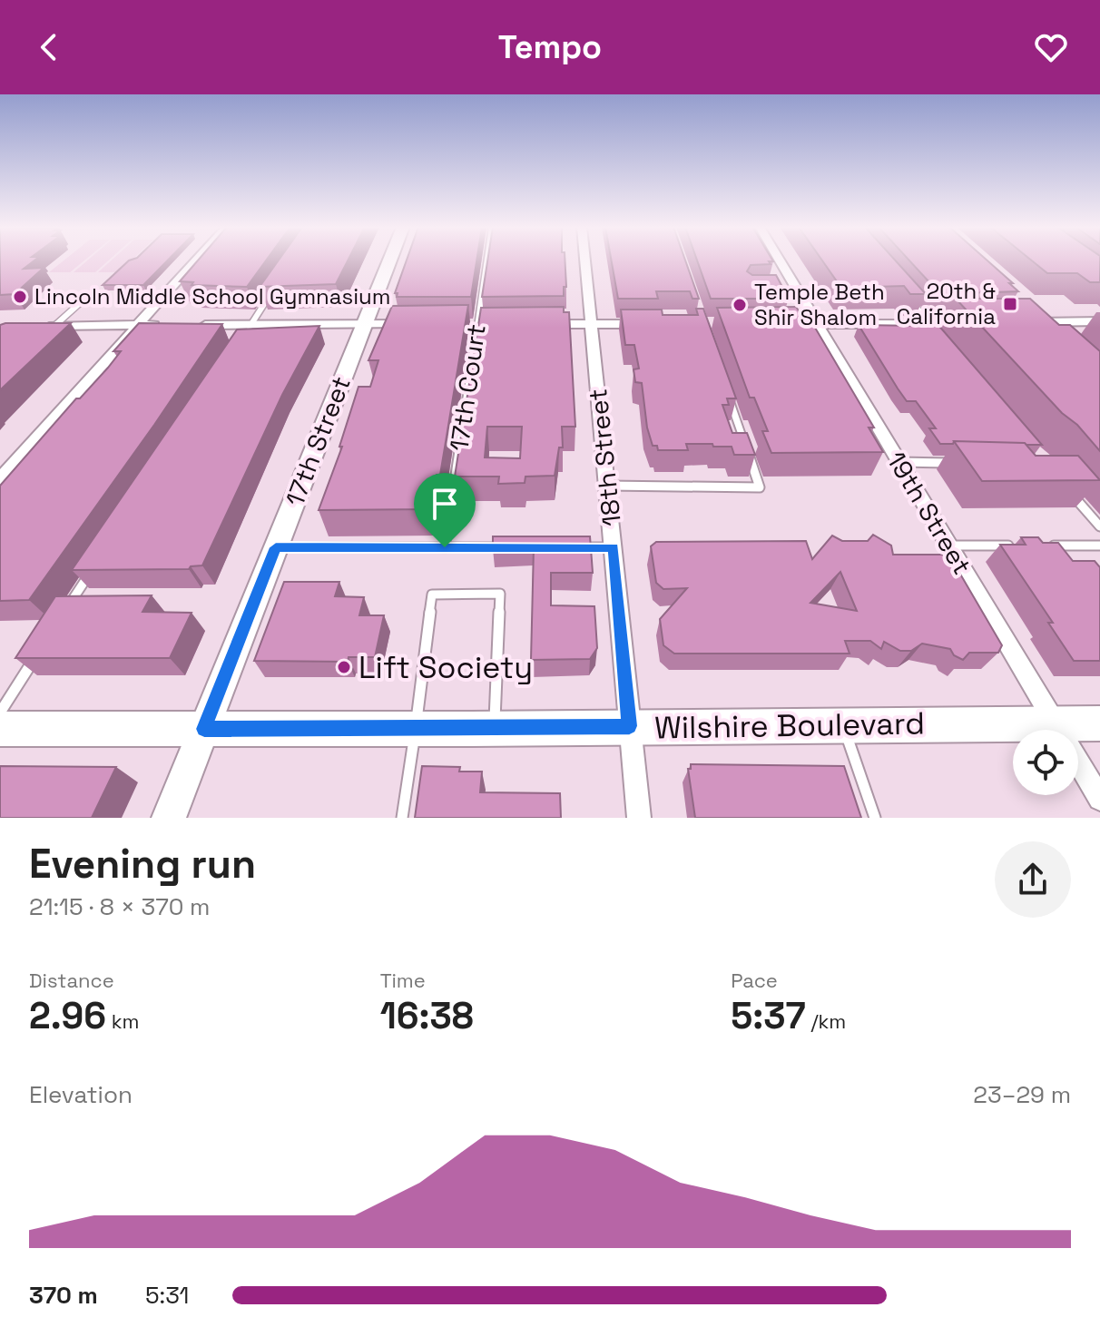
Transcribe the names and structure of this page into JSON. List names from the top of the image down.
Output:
{
  "streets": {
    "main road": ["Wilshire Boulevard"],
    "street": ["17th Street", "18th Street", "19th Street"],
    "lane": ["17th Court"]
  },
  "crossings": [
    ["17th Street", "Wilshire Boulevard"],
    ["18th Street", "Wilshire Boulevard"],
    ["19th Street", "Wilshire Boulevard"]
  ],
  "places": {
    "other": ["Lincoln Middle School Gymnasium", "Temple Beth Shir Shalom", "Lift Society"],
    "transit": ["20th & California"]
  },
  "page": {
    "header": "Tempo",
    "heading": ["Evening run", "21:15 · 8 × 370 m"],
    "stats": [
      ["Distance", "2.96 km"],
      ["Time", "16:38"],
      ["Pace", "5:37 /km"]
    ],
    "chart": ["Elevation", "23–29 m"],
    "list": [
      {
        "name": "370 m",
        "note": "5:31"
      }
    ]
  }
}
